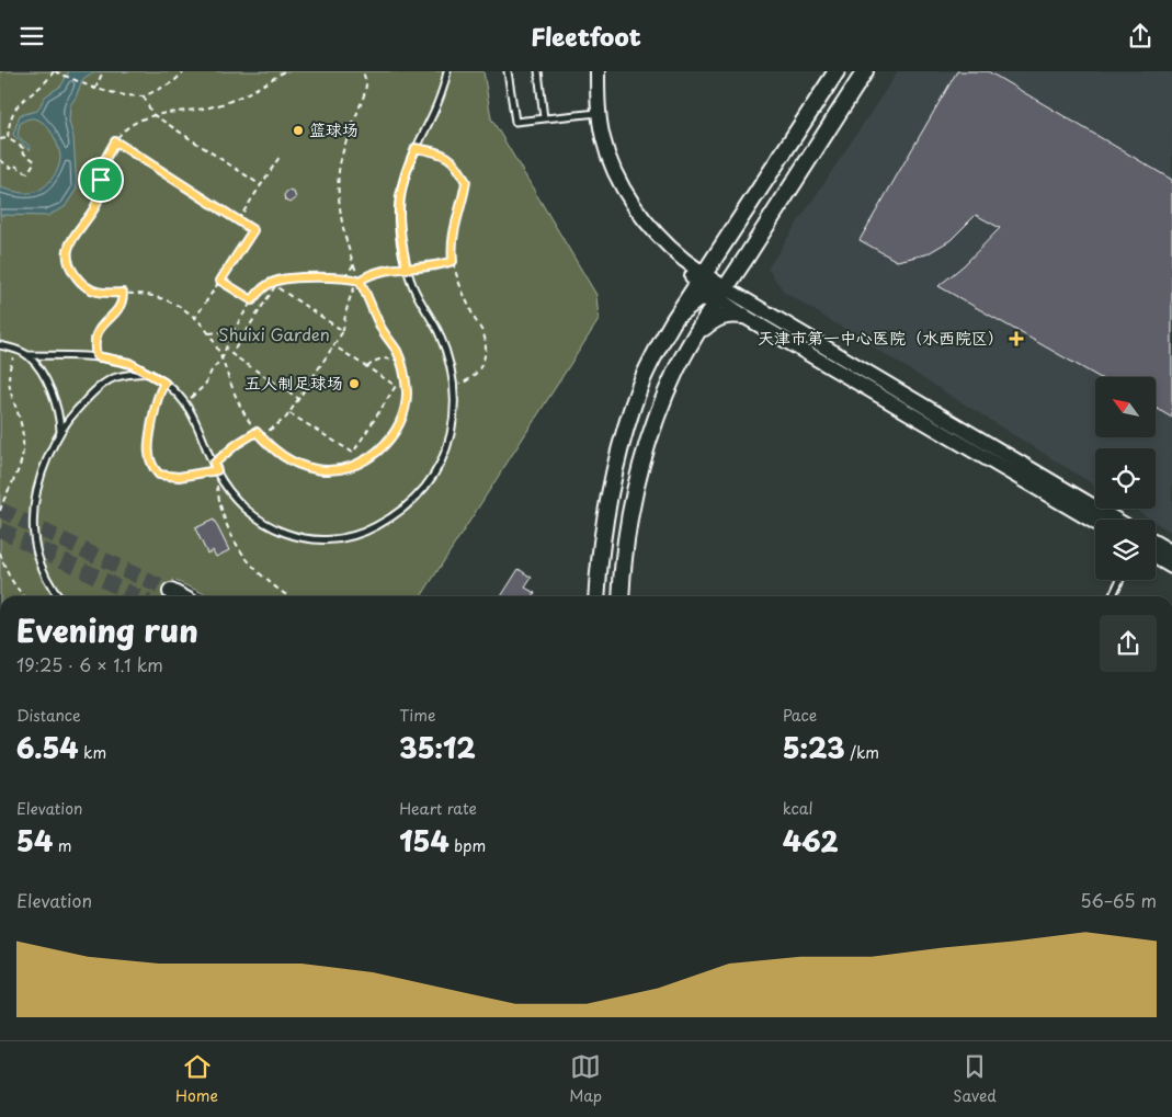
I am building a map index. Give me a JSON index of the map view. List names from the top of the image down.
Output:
{
  "parks": ["Shuixi Garden"],
  "places": {
    "other": ["篮球场", "五人制足球场"],
    "health": ["天津市第一中心医院（水西院区）"]
  },
  "north": "top left",
  "page": {
    "header": "Fleetfoot",
    "heading": ["Evening run", "19:25 · 6 × 1.1 km"],
    "stats": [
      ["Distance", "6.54 km"],
      ["Time", "35:12"],
      ["Pace", "5:23 /km"],
      ["Elevation", "54 m"],
      ["Heart rate", "154 bpm"],
      ["kcal", "462"]
    ],
    "chart": ["Elevation", "56–65 m"],
    "tabs": ["Home", "Map", "Saved"]
  }
}
